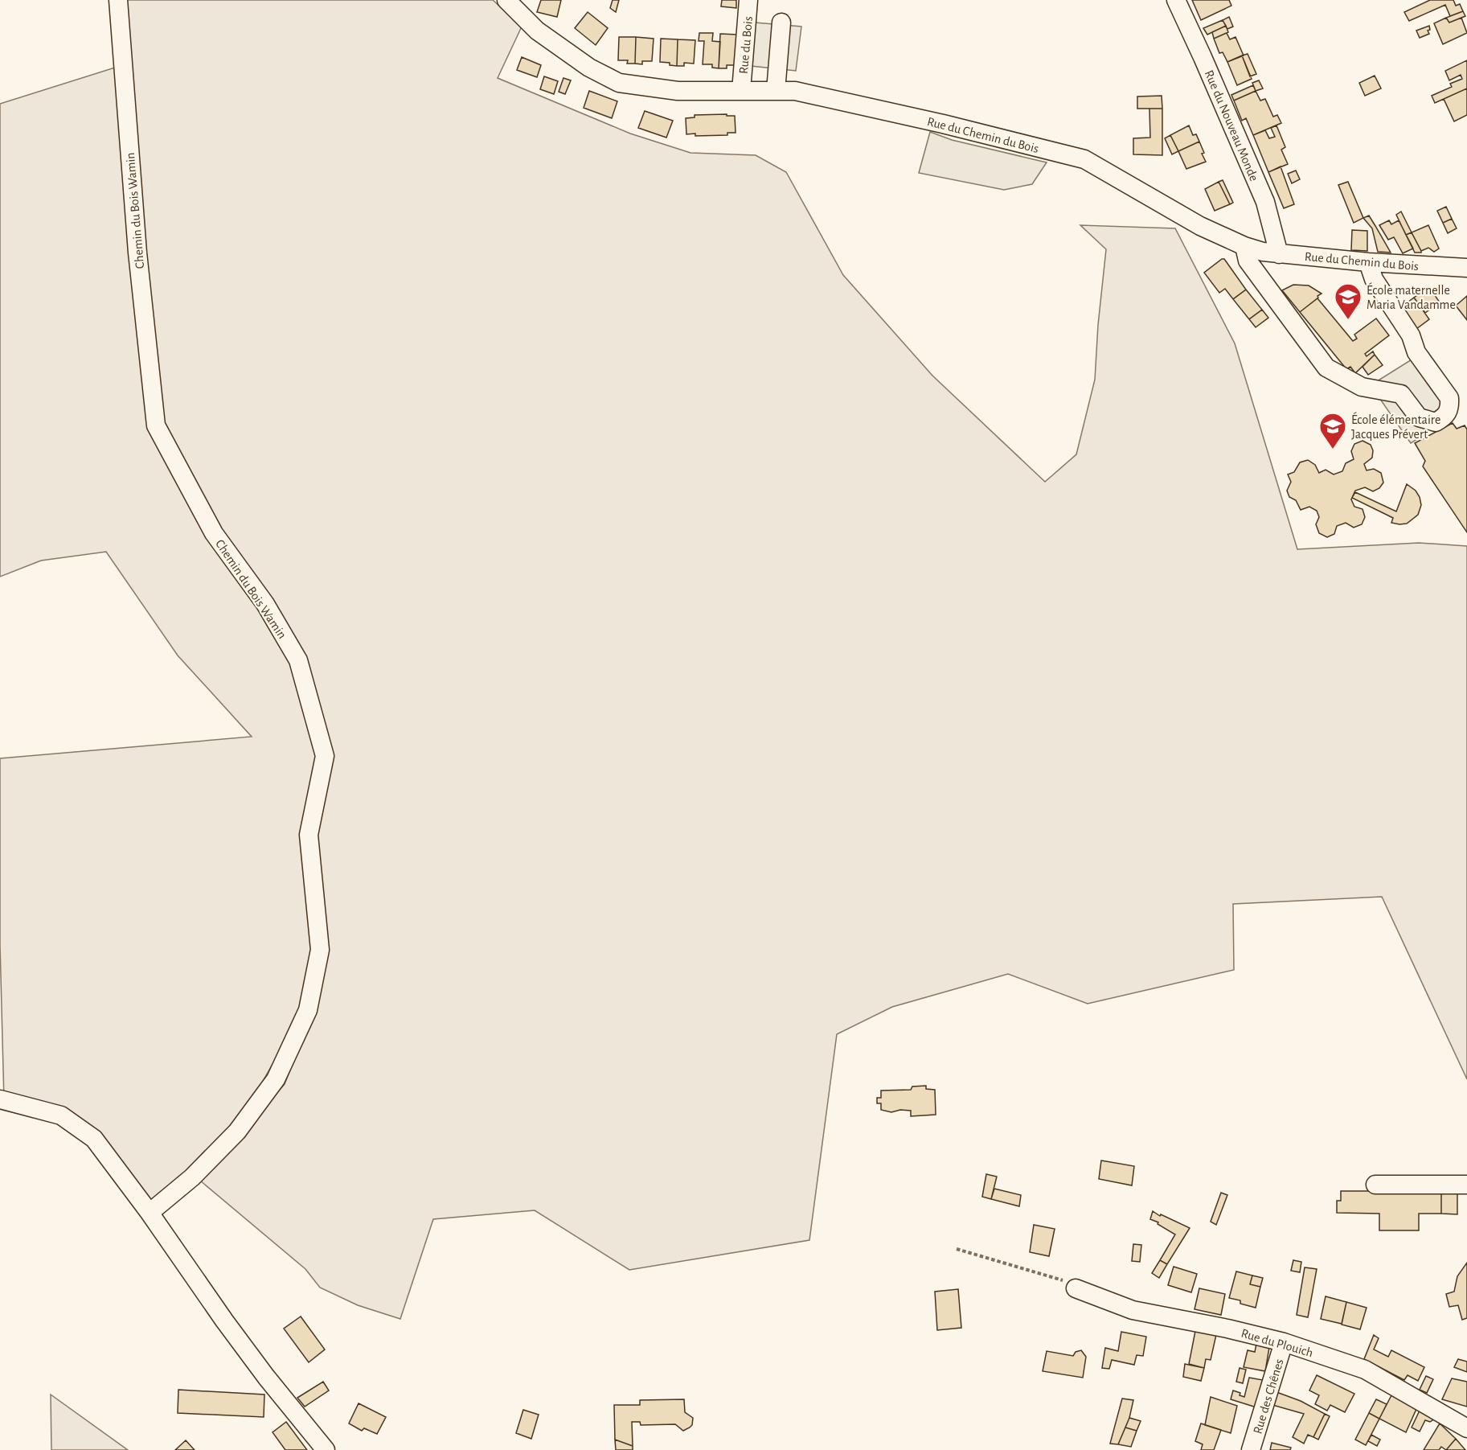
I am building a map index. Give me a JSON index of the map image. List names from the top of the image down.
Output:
{
  "streets": {
    "street": [
      "Rue du Bois",
      "Rue du Nouveau Monde",
      "Rue du Chemin du Bois",
      "Chemin du Bois Wamin",
      "Rue du Plouich",
      "Rue des Chênes"
    ]
  },
  "crossings": [
    ["Rue du Bois", "Rue du Chemin du Bois"],
    ["Rue du Nouveau Monde", "Rue du Chemin du Bois"],
    ["Rue du Plouich", "Rue des Chênes"]
  ],
  "places": {
    "school or university": ["École maternelle Maria Vandamme", "École élémentaire Jacques Prévert"]
  }
}
